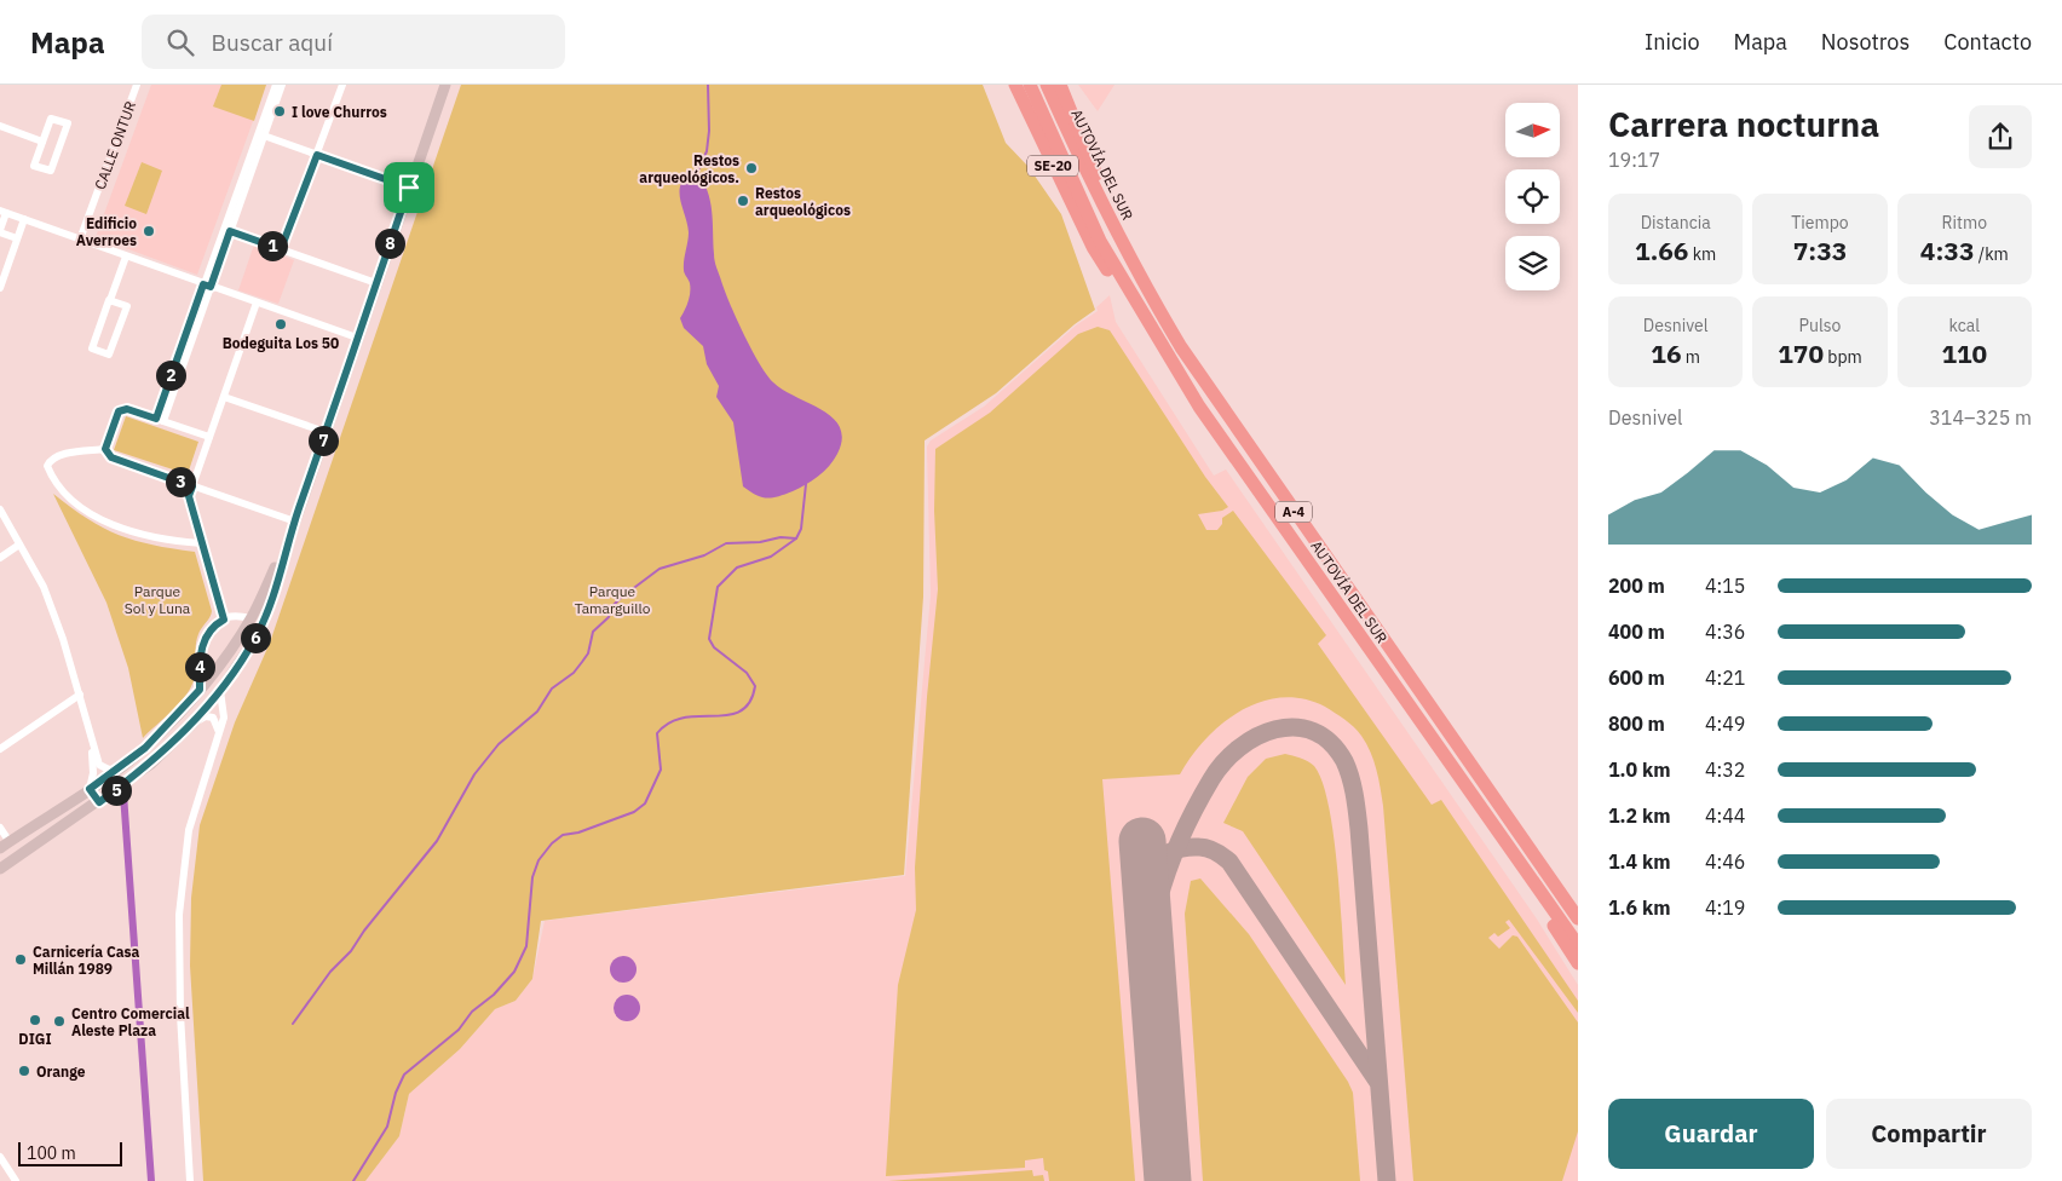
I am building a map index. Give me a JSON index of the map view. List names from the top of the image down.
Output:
{
  "streets": {
    "highway": ["AUTOVÍA DEL SUR", "SE-20", "A-4"],
    "street": ["CALLE ONTUR"]
  },
  "crossings": [
    ["AUTOVÍA DEL SUR", "SE-20"]
  ],
  "parks": ["Parque Sol y Luna", "Parque Tamarguillo"],
  "places": [
    "I love Churros",
    "Restos arqueológicos.",
    "Restos arqueológicos",
    "Edificio Averroes",
    "Bodeguita Los 50",
    "Carnicería Casa Millán 1989",
    "DIGI",
    "Centro Comercial Aleste Plaza",
    "Orange"
  ],
  "scale_bar": "100 m",
  "north": "right",
  "page": {
    "header": "Mapa",
    "search": "Buscar aquí",
    "nav": [
      "Inicio",
      "Mapa",
      "Nosotros",
      "Contacto"
    ],
    "heading": ["Carrera nocturna", "19:17"],
    "stats": [
      ["Distancia", "1.66 km"],
      ["Tiempo", "7:33"],
      ["Ritmo", "4:33 /km"],
      ["Desnivel", "16 m"],
      ["Pulso", "170 bpm"],
      ["kcal", "110"]
    ],
    "pins": [
      "8",
      "1",
      "2",
      "7",
      "3",
      "6",
      "4",
      "5"
    ],
    "chart": ["Desnivel", "314–325 m"],
    "list": [
      {
        "name": "200 m",
        "note": "4:15"
      },
      {
        "name": "400 m",
        "note": "4:36"
      },
      {
        "name": "600 m",
        "note": "4:21"
      },
      {
        "name": "800 m",
        "note": "4:49"
      },
      {
        "name": "1.0 km",
        "note": "4:32"
      },
      {
        "name": "1.2 km",
        "note": "4:44"
      },
      {
        "name": "1.4 km",
        "note": "4:46"
      },
      {
        "name": "1.6 km",
        "note": "4:19"
      }
    ],
    "buttons": ["Guardar", "Compartir"],
    "scale": "100 m"
  }
}
